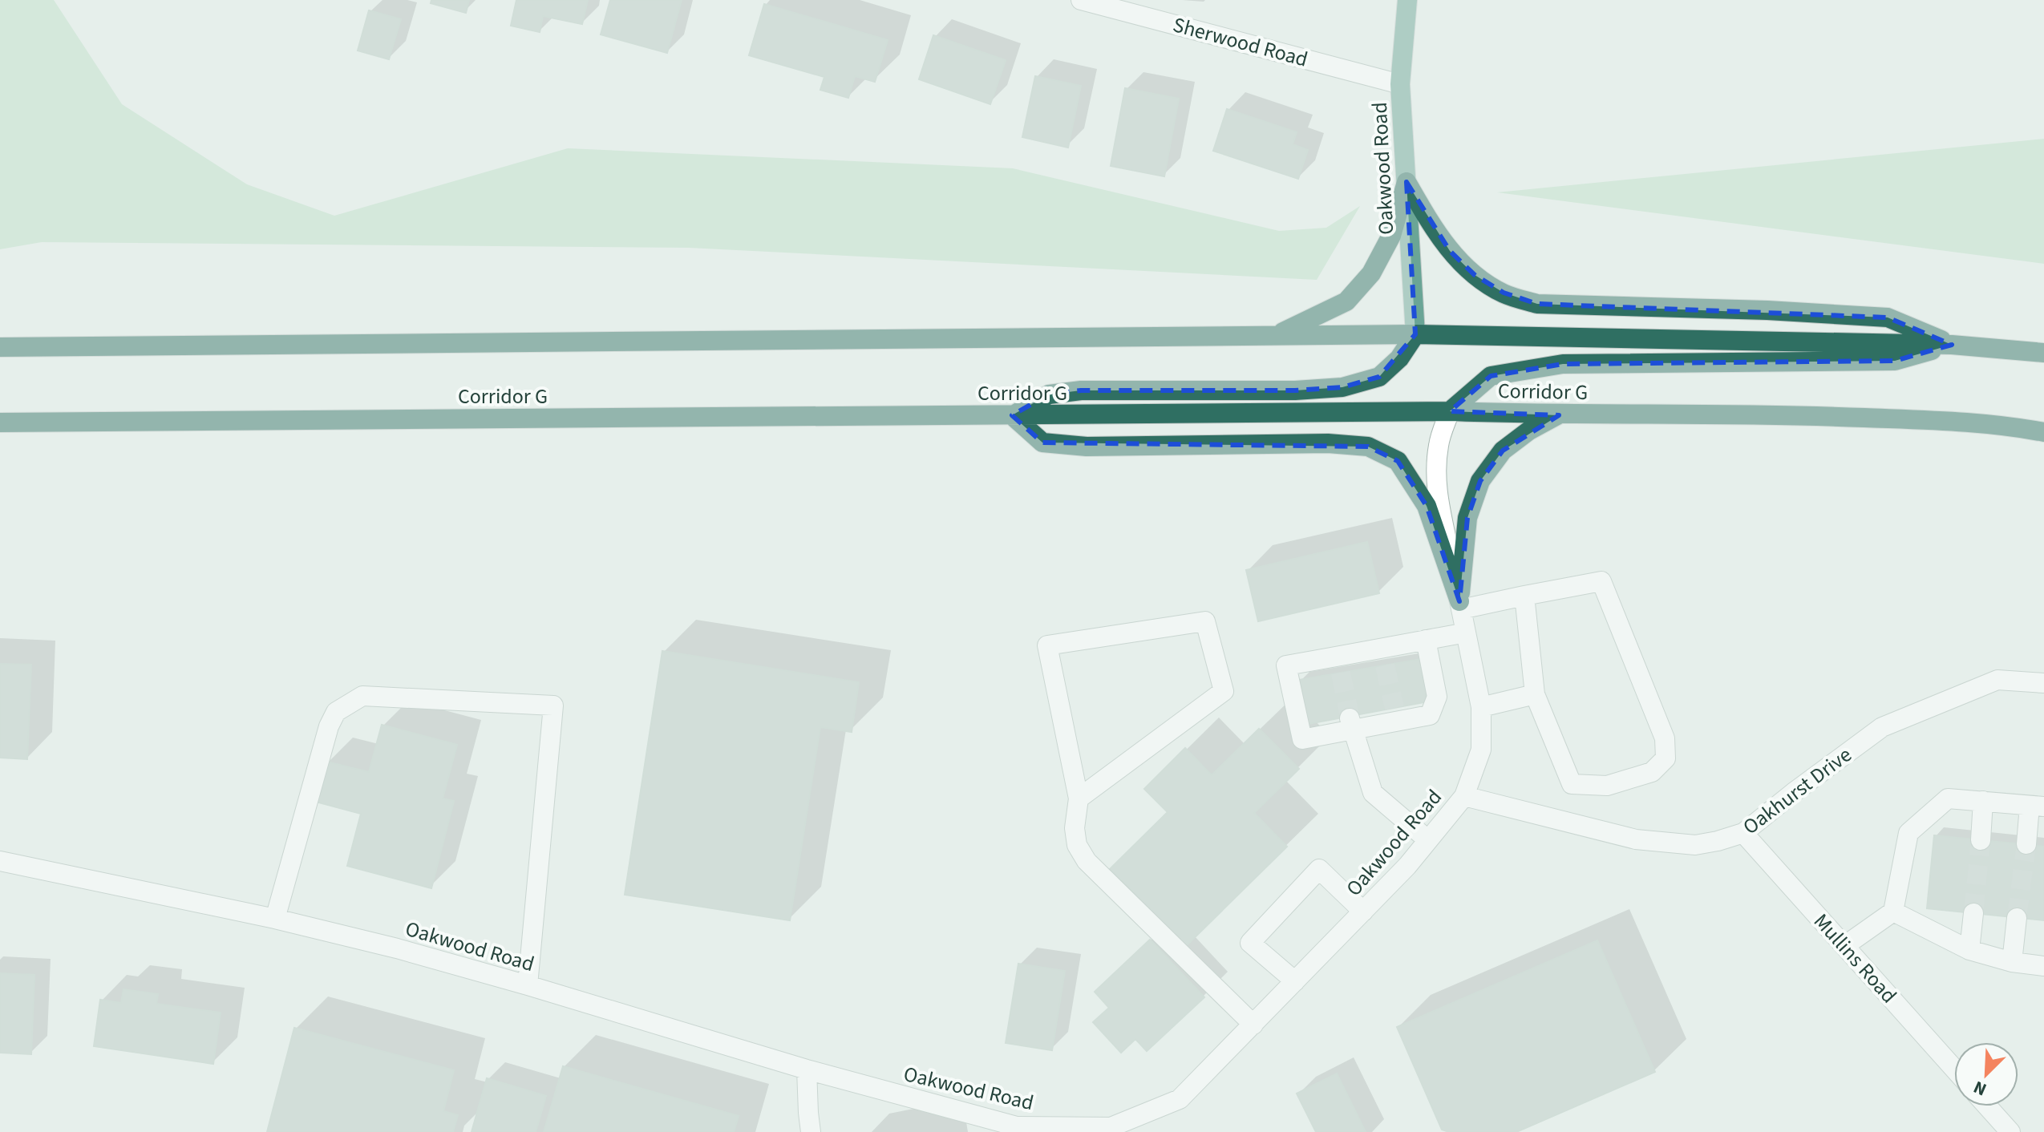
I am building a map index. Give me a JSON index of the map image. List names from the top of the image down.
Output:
{
  "streets": {
    "highway": ["Corridor G"],
    "main road": ["Oakwood Road"],
    "street": ["Sherwood Road", "Oakhurst Drive", "Mullins Road"]
  },
  "crossings": [
    ["Sherwood Road", "Oakwood Road"],
    ["Oakwood Road", "Corridor G"],
    ["Oakwood Road", "Oakhurst Drive"],
    ["Oakhurst Drive", "Mullins Road"]
  ],
  "north": "bottom left"
}
